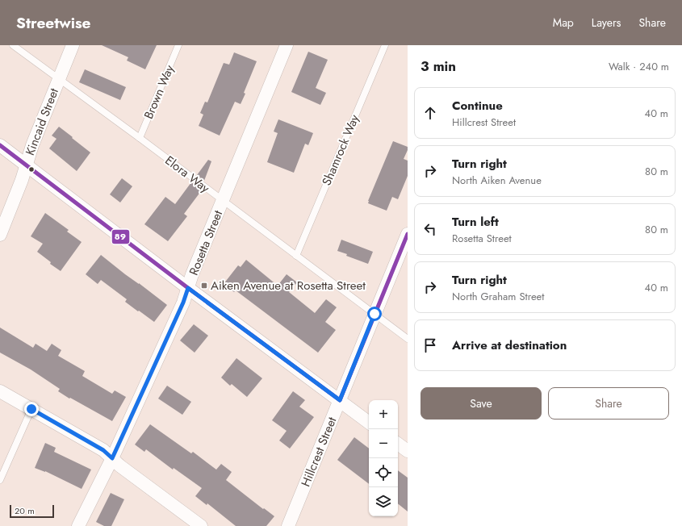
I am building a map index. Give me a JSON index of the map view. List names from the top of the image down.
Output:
{
  "streets": {
    "street": ["Kincaid Street", "Rosetta Street", "Hillcrest Street"],
    "lane": ["Brown Way", "Shamrock Way", "Elora Way"]
  },
  "crossings": [
    ["Brown Way", "Elora Way"],
    ["Kincaid Street", "Elora Way"],
    ["Shamrock Way", "Elora Way"],
    ["Elora Way", "Rosetta Street"],
    ["Elora Way", "Hillcrest Street"]
  ],
  "places": {
    "transit": ["Aiken Avenue at Rosetta Street"]
  },
  "lines": ["transit line 89"],
  "scale_bar": "20 m",
  "page": {
    "header": "Streetwise",
    "nav": ["Map", "Layers", "Share"],
    "heading": ["3 min", "Walk · 240 m"],
    "list": [
      ["Continue", "Hillcrest Street", "40 m"],
      ["Turn right", "North Aiken Avenue", "80 m"],
      ["Turn left", "Rosetta Street", "80 m"],
      ["Turn right", "North Graham Street", "40 m"],
      "Arrive at destination"
    ],
    "buttons": ["Save", "Share"],
    "map_buttons": ["+", "−"],
    "scale": "20 m"
  }
}
